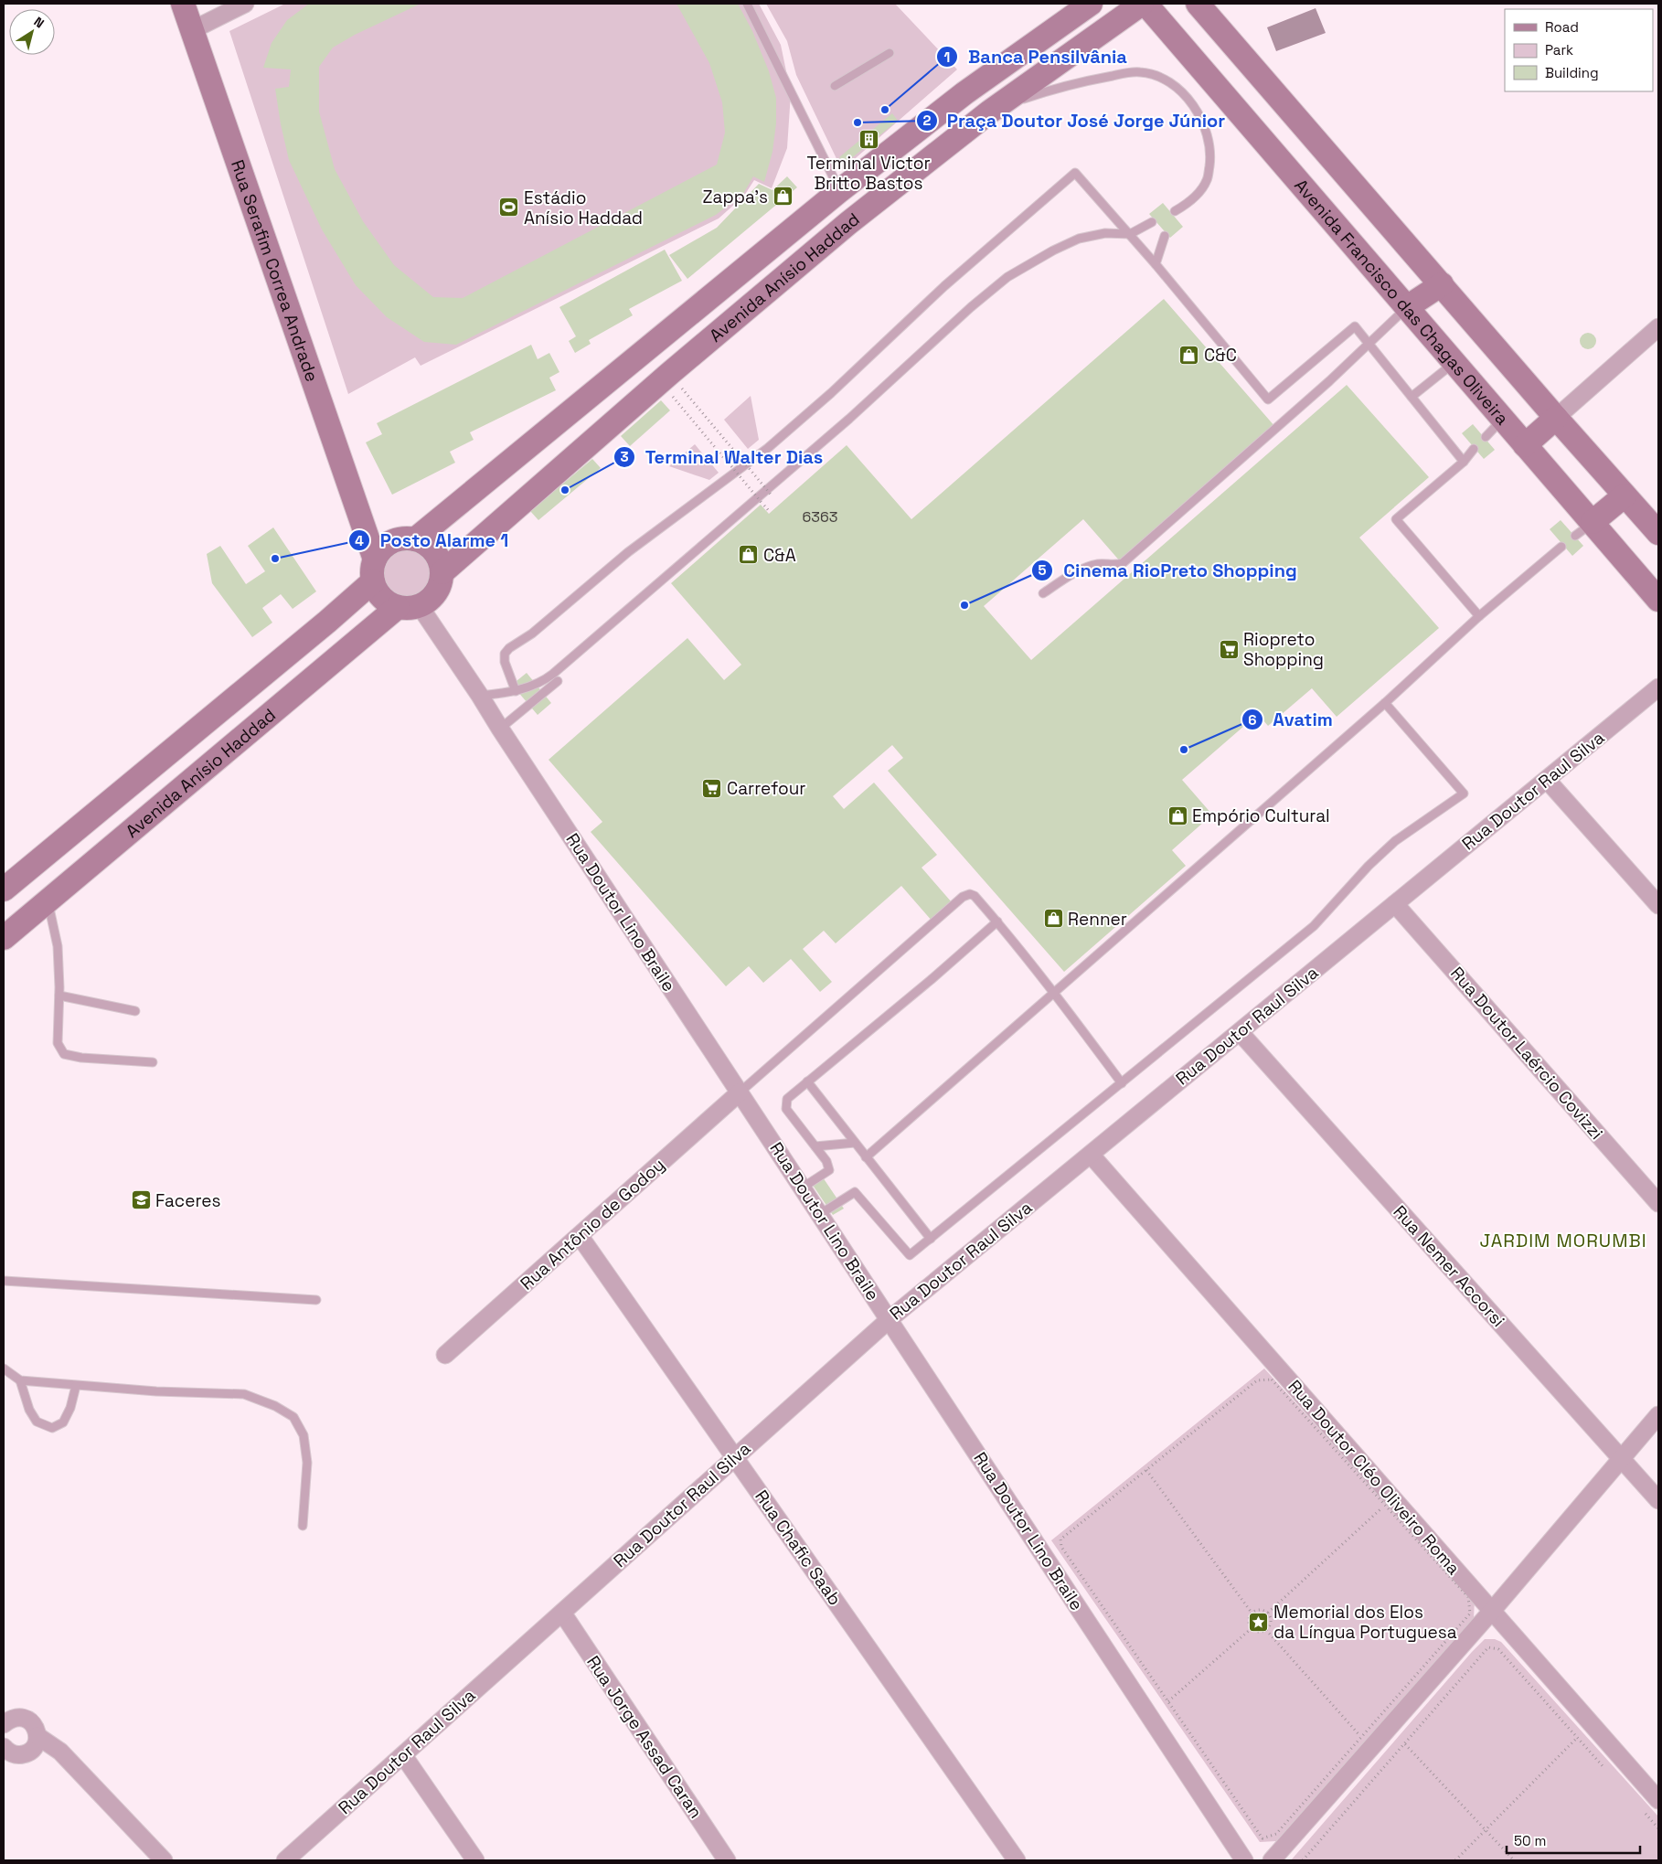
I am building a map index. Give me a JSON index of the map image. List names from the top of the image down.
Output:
{
  "streets": {
    "main road": ["Rua Serafim Correa Andrade", "Avenida Anísio Haddad", "Avenida Francisco das Chagas Oliveira"],
    "street": [
      "Rua Doutor Raul Silva",
      "Rua Doutor Lino Braile",
      "Rua Doutor Laércio Covizzi",
      "Rua Antônio de Godoy",
      "Rua Nemer Accorsi",
      "Rua Doutor Cléo Oliveiro Roma",
      "Rua Chafic Saab",
      "Rua Jorge Assad Caran"
    ]
  },
  "crossings": [
    ["Rua Serafim Correa Andrade", "Avenida Anísio Haddad"],
    ["Rua Serafim Correa Andrade", "Rua Doutor Lino Braile"],
    ["Avenida Anísio Haddad", "Avenida Francisco das Chagas Oliveira"],
    ["Avenida Anísio Haddad", "Rua Doutor Lino Braile"],
    ["Rua Doutor Raul Silva", "Rua Doutor Lino Braile"],
    ["Rua Doutor Raul Silva", "Rua Doutor Laércio Covizzi"],
    ["Rua Doutor Raul Silva", "Rua Nemer Accorsi"],
    ["Rua Doutor Raul Silva", "Rua Doutor Cléo Oliveiro Roma"],
    ["Rua Doutor Raul Silva", "Rua Chafic Saab"],
    ["Rua Doutor Raul Silva", "Rua Jorge Assad Caran"],
    ["Rua Doutor Lino Braile", "Rua Antônio de Godoy"],
    ["Rua Antônio de Godoy", "Rua Chafic Saab"]
  ],
  "districts": ["JARDIM MORUMBI"],
  "places": {
    "other": [
      "Banca Pensilvânia",
      "Praça Doutor José Jorge Júnior",
      "Terminal Walter Dias",
      "Posto Alarme 1",
      "Cinema RioPreto Shopping",
      "Avatim"
    ],
    "building": ["Terminal Victor Britto Bastos"],
    "shop": [
      "Zappa's",
      "C&C",
      "C&A",
      "Empório Cultural",
      "Renner"
    ],
    "sports": ["Estádio Anísio Haddad"],
    "supermarket": ["Riopreto Shopping", "Carrefour"],
    "school or university": ["Faceres"],
    "place": ["Memorial dos Elos da Língua Portuguesa"]
  },
  "house_numbers": ["6363"],
  "legend": ["Road", "Park", "Building"],
  "scale_bar": "50 m",
  "north": "top right"
}
